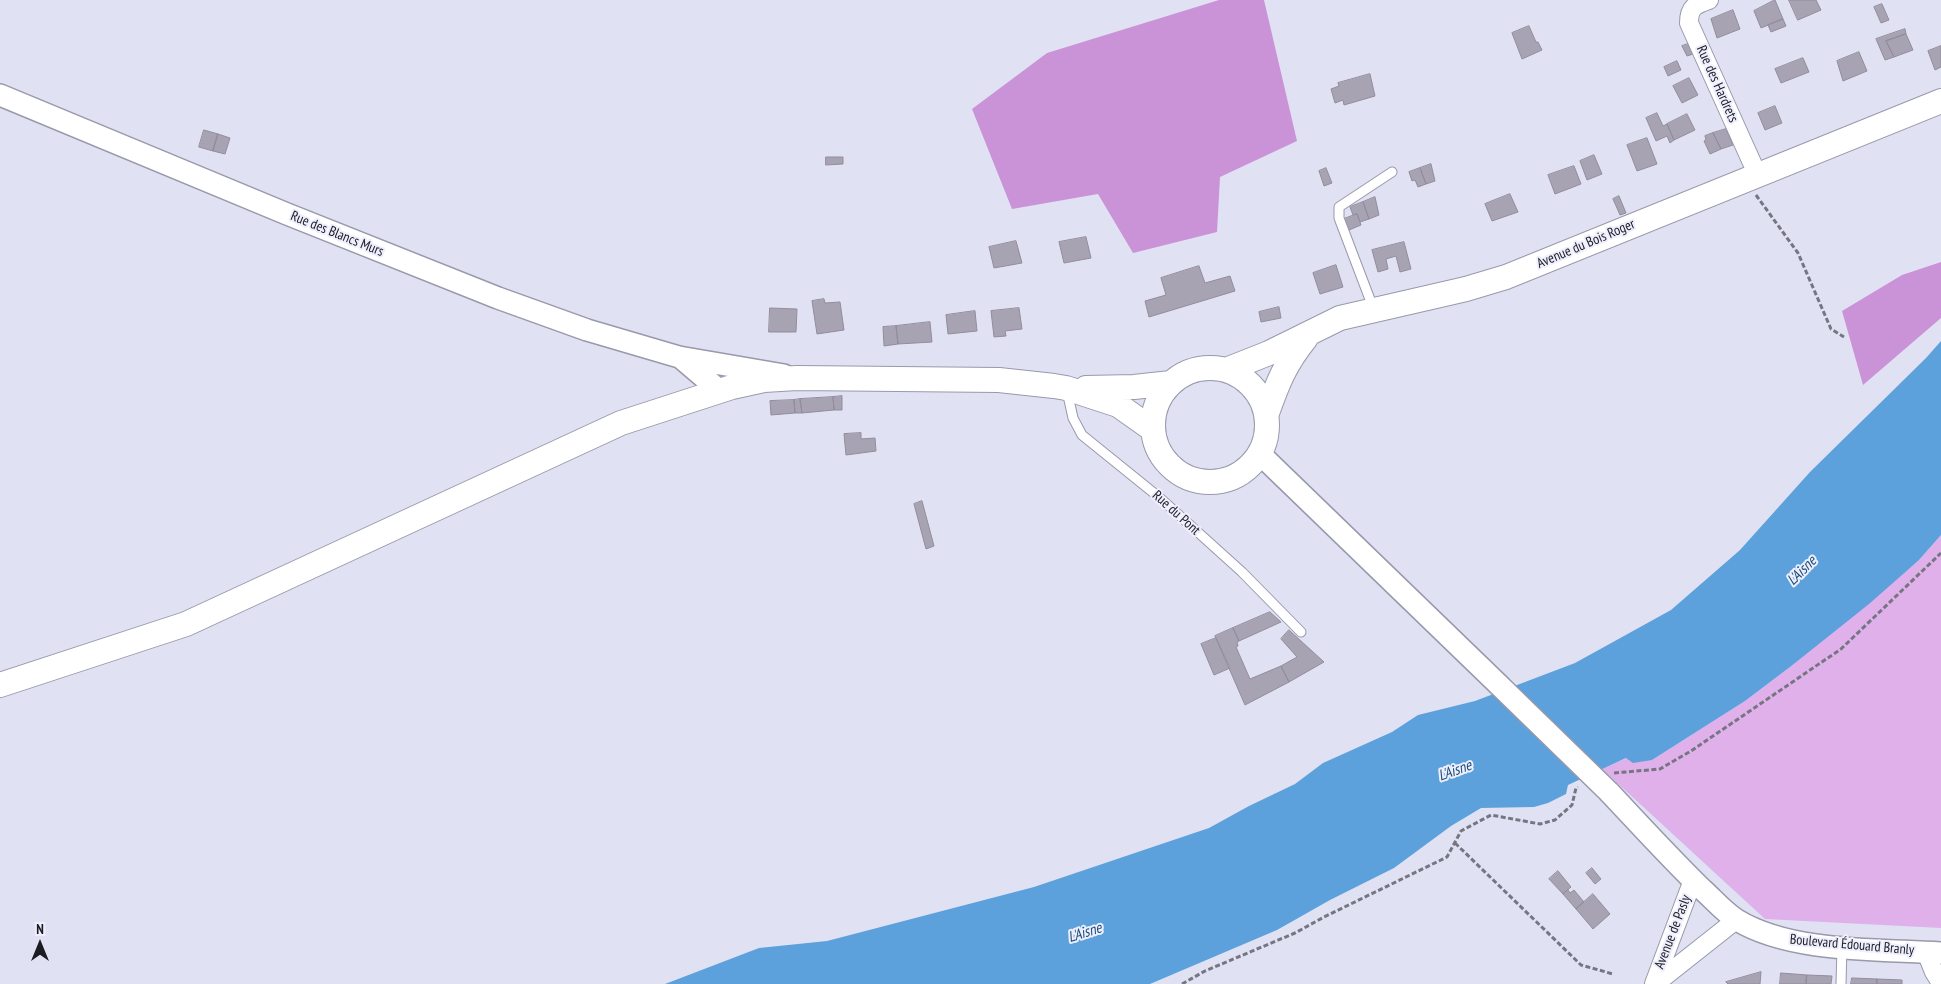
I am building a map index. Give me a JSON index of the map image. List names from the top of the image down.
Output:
{
  "streets": {
    "main road": ["Avenue du Bois Roger"],
    "street": [
      "Rue des Hardrets",
      "Rue des Blancs Murs",
      "Avenue de Pasly",
      "Boulevard Édouard Branly"
    ],
    "lane": ["Rue du Pont"]
  },
  "crossings": [
    ["Rue des Hardrets", "Avenue du Bois Roger"],
    ["Avenue du Bois Roger", "Boulevard Édouard Branly"],
    ["Avenue de Pasly", "Boulevard Édouard Branly"]
  ],
  "water": ["L'Aisne"],
  "north": "top"
}
